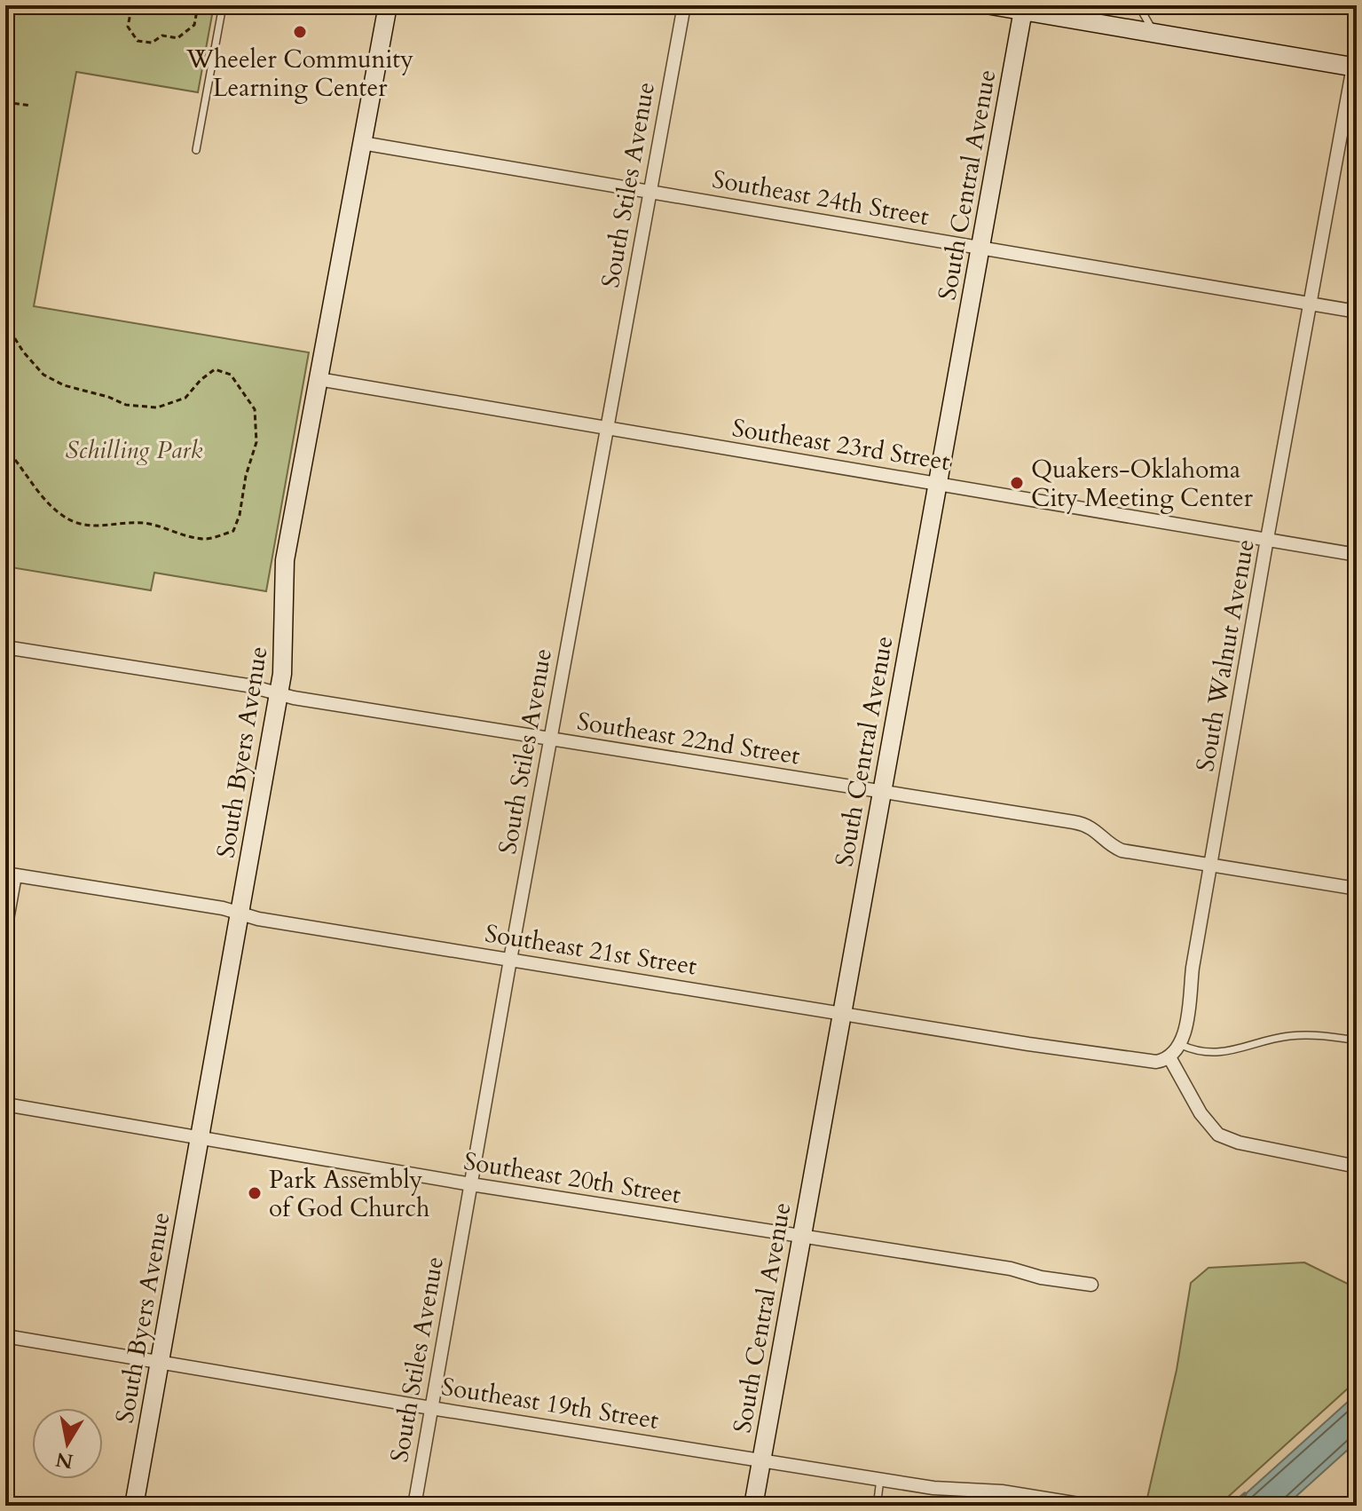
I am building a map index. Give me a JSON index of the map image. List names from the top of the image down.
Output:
{
  "streets": {
    "main road": ["South Central Avenue", "South Byers Avenue"],
    "street": [
      "South Stiles Avenue",
      "Southeast 24th Street",
      "Southeast 23rd Street",
      "South Walnut Avenue",
      "Southeast 22nd Street",
      "Southeast 21st Street",
      "Southeast 20th Street",
      "Southeast 19th Street"
    ]
  },
  "crossings": [
    ["South Stiles Avenue", "Southeast 24th Street"],
    ["South Stiles Avenue", "Southeast 23rd Street"],
    ["South Stiles Avenue", "Southeast 22nd Street"],
    ["South Stiles Avenue", "Southeast 21st Street"],
    ["South Stiles Avenue", "Southeast 20th Street"],
    ["South Stiles Avenue", "Southeast 19th Street"],
    ["South Central Avenue", "Southeast 24th Street"],
    ["South Central Avenue", "Southeast 23rd Street"],
    ["South Central Avenue", "Southeast 22nd Street"],
    ["South Central Avenue", "Southeast 21st Street"],
    ["South Central Avenue", "Southeast 20th Street"],
    ["South Central Avenue", "Southeast 19th Street"],
    ["Southeast 24th Street", "South Walnut Avenue"],
    ["Southeast 24th Street", "South Byers Avenue"],
    ["Southeast 23rd Street", "South Walnut Avenue"],
    ["Southeast 23rd Street", "South Byers Avenue"],
    ["South Walnut Avenue", "Southeast 22nd Street"],
    ["Southeast 22nd Street", "South Byers Avenue"],
    ["South Byers Avenue", "Southeast 21st Street"],
    ["South Byers Avenue", "Southeast 20th Street"],
    ["South Byers Avenue", "Southeast 19th Street"]
  ],
  "parks": ["Schilling Park"],
  "places": ["Wheeler Community Learning Center", "Quakers-Oklahoma City Meeting Center", "Park Assembly of God Church"],
  "north": "bottom"
}
